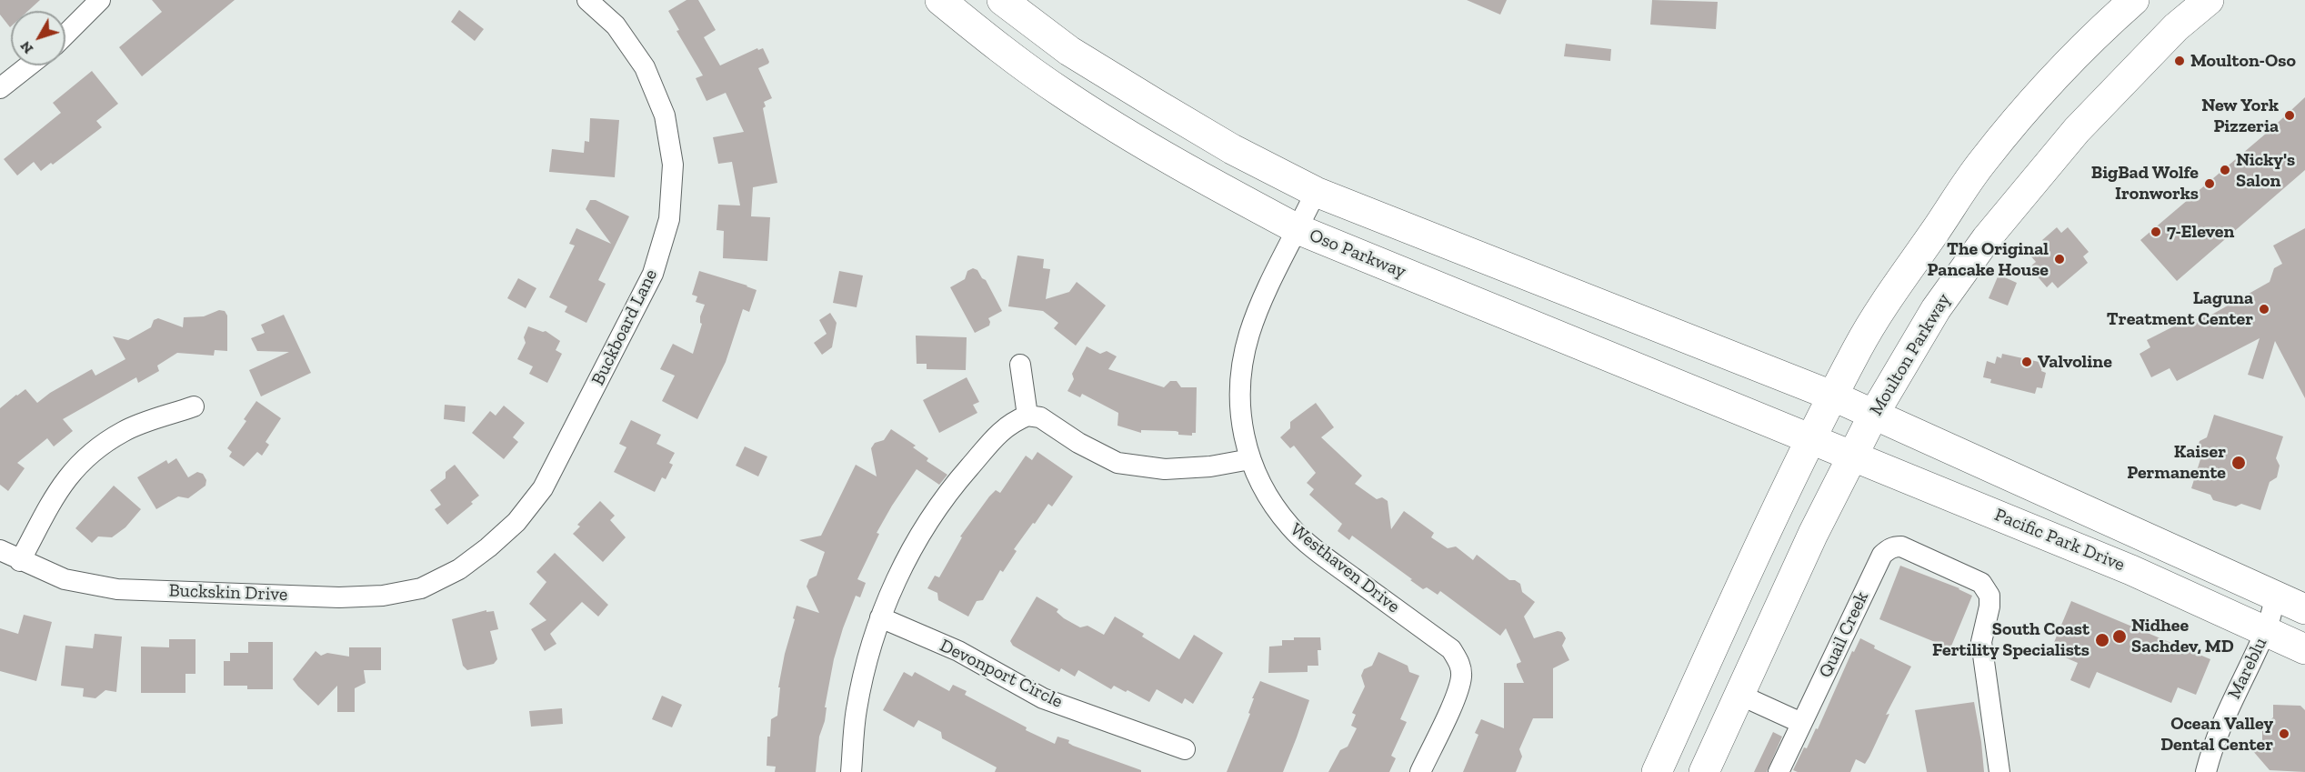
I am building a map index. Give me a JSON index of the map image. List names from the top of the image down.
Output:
{
  "streets": {
    "main road": ["Oso Parkway", "Moulton Parkway", "Pacific Park Drive"],
    "street": [
      "Buckboard Lane",
      "Westhaven Drive",
      "Buckskin Drive",
      "Quail Creek",
      "Mareblu",
      "Devonport Circle"
    ]
  },
  "crossings": [
    ["Oso Parkway", "Pacific Park Drive"],
    ["Oso Parkway", "Westhaven Drive"],
    ["Buckboard Lane", "Buckskin Drive"],
    ["Moulton Parkway", "Pacific Park Drive"],
    ["Pacific Park Drive", "Mareblu"]
  ],
  "places": [
    "Moulton-Oso",
    "New York Pizzeria",
    "Nicky's Salon",
    "BigBad Wolfe Ironworks",
    "7-Eleven",
    "The Original Pancake House",
    "Laguna Treatment Center",
    "Valvoline",
    "Kaiser Permanente",
    "Nidhee Sachdev, MD",
    "South Coast Fertility Specialists",
    "Ocean Valley Dental Center"
  ],
  "north": "bottom left"
}
